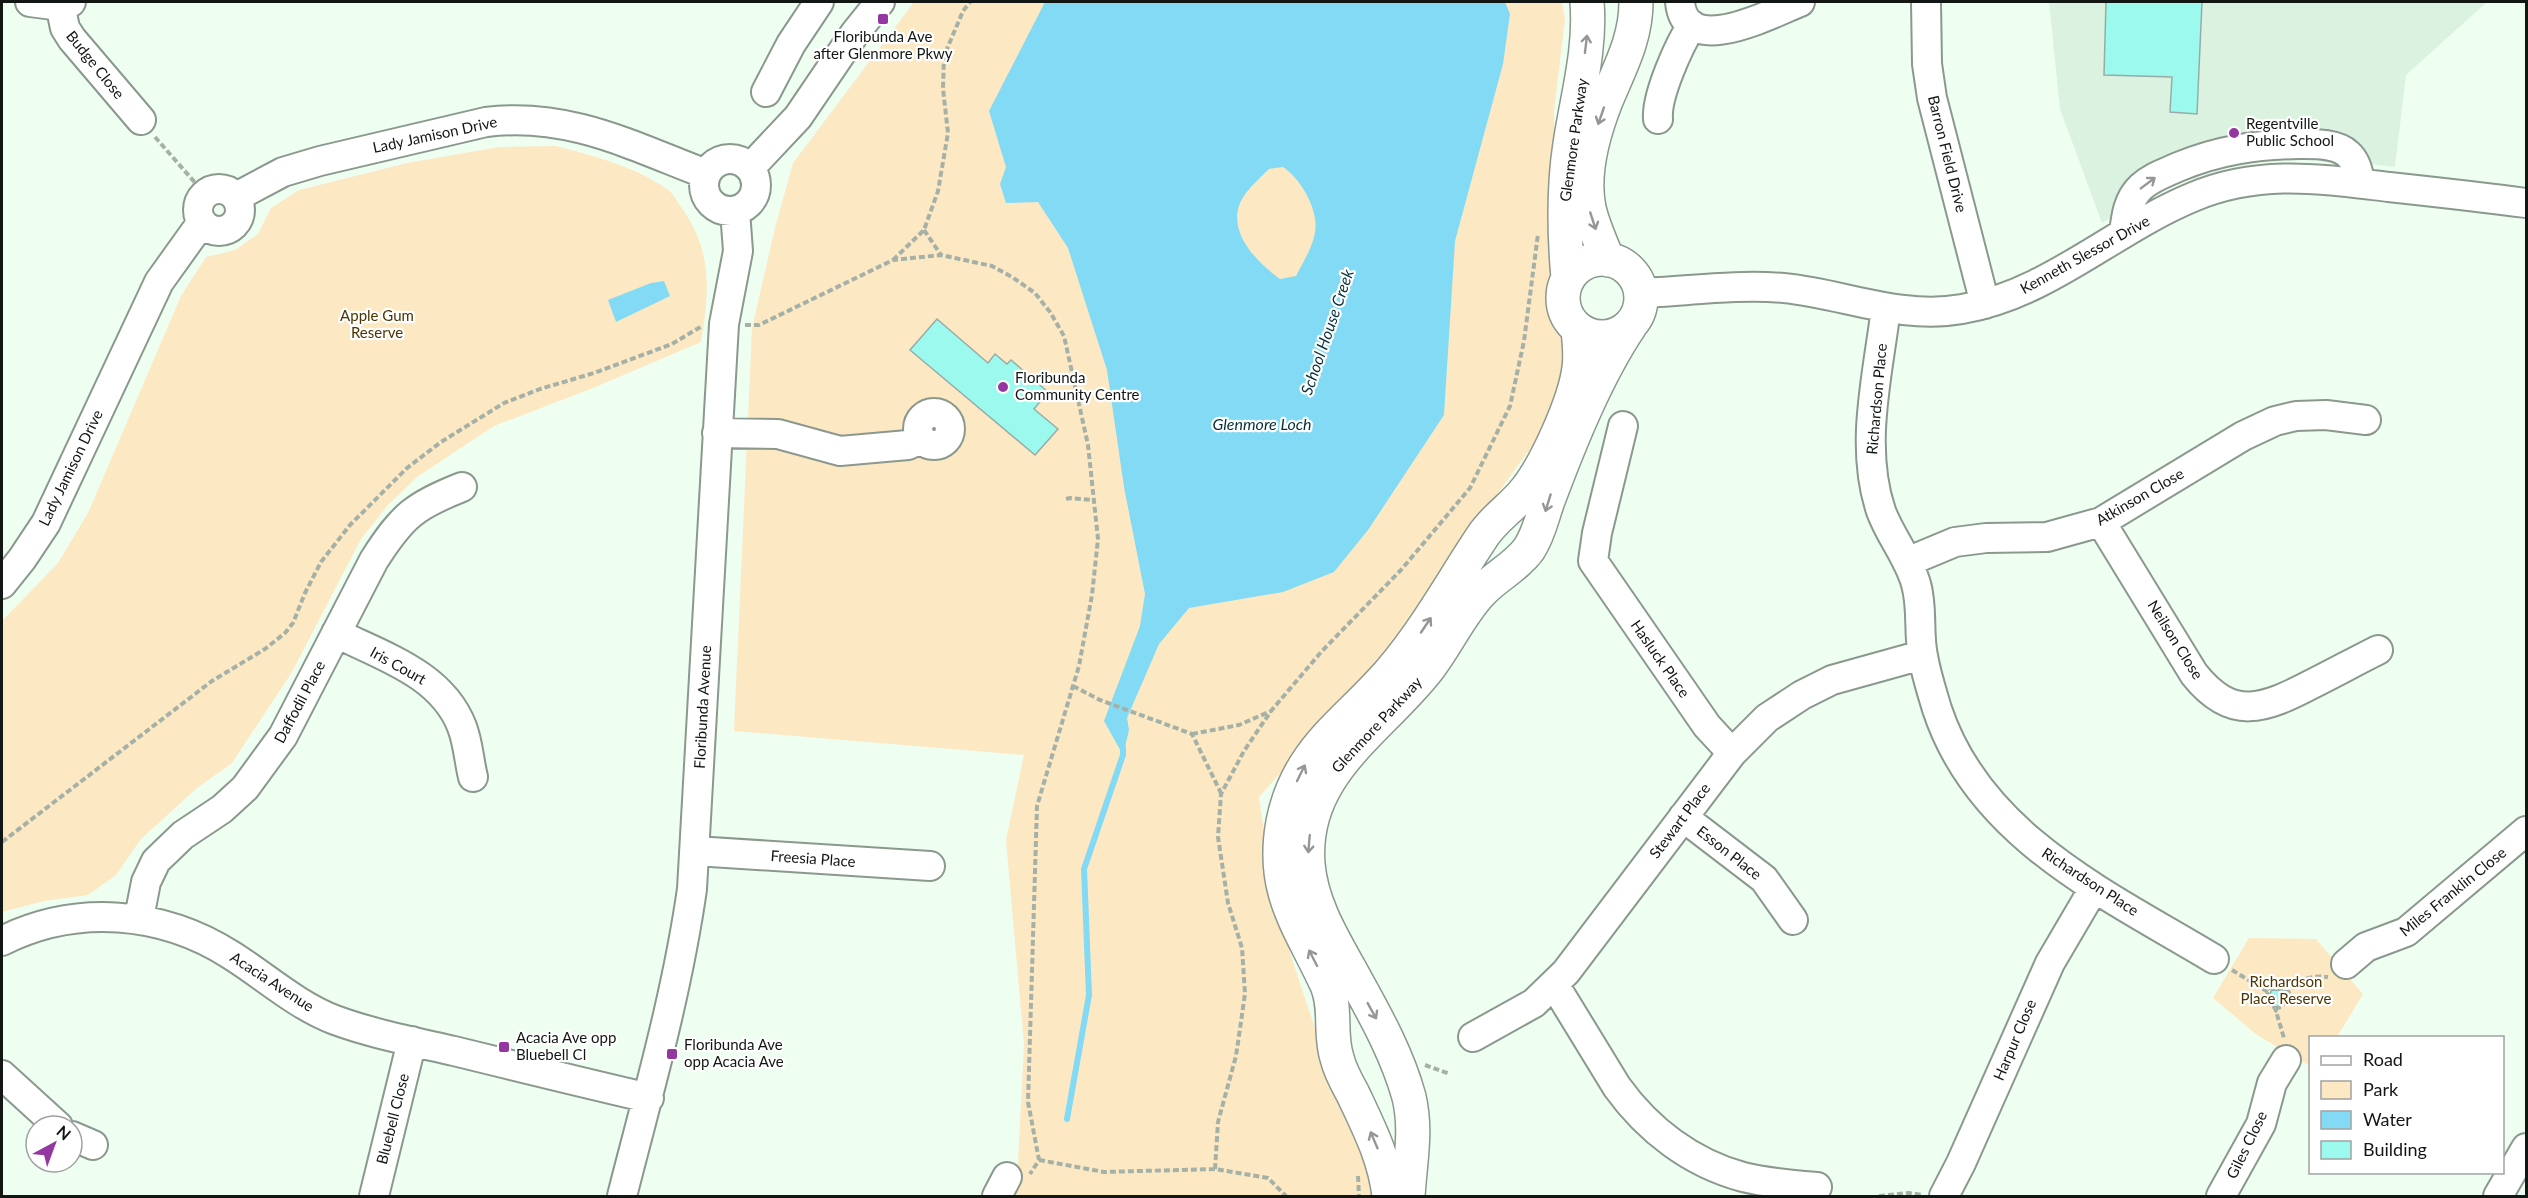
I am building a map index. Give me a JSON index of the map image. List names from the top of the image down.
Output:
{
  "streets": {
    "main road": ["Glenmore Parkway"],
    "street": [
      "Budge Close",
      "Lady Jamison Drive",
      "Barron Field Drive",
      "Kenneth Slessor Drive",
      "Richardson Place",
      "Atkinson Close",
      "Neilson Close",
      "Hasluck Place",
      "Iris Court",
      "Daffodil Place",
      "Floribunda Avenue",
      "Stewart Place",
      "Esson Place",
      "Freesia Place",
      "Miles Franklin Close",
      "Acacia Avenue",
      "Harpur Close",
      "Bluebell Close",
      "Giles Close"
    ]
  },
  "crossings": [
    ["Lady Jamison Drive", "Floribunda Avenue"],
    ["Glenmore Parkway", "Kenneth Slessor Drive"],
    ["Barron Field Drive", "Kenneth Slessor Drive"],
    ["Kenneth Slessor Drive", "Richardson Place"],
    ["Richardson Place", "Atkinson Close"],
    ["Richardson Place", "Stewart Place"],
    ["Richardson Place", "Harpur Close"],
    ["Atkinson Close", "Neilson Close"],
    ["Hasluck Place", "Stewart Place"],
    ["Iris Court", "Daffodil Place"],
    ["Daffodil Place", "Acacia Avenue"],
    ["Floribunda Avenue", "Freesia Place"],
    ["Floribunda Avenue", "Acacia Avenue"],
    ["Stewart Place", "Esson Place"],
    ["Acacia Avenue", "Bluebell Close"]
  ],
  "water": ["School House Creek", "Glenmore Loch"],
  "parks": ["Apple Gum Reserve", "Richardson Place Reserve"],
  "places": {
    "transit": ["Floribunda Ave after Glenmore Pkwy", "Acacia Ave opp Bluebell Cl", "Floribunda Ave opp Acacia Ave"],
    "other": ["Regentville Public School", "Floribunda Community Centre"]
  },
  "legend": [
    "Road",
    "Park",
    "Water",
    "Building"
  ],
  "north": "top right"
}
